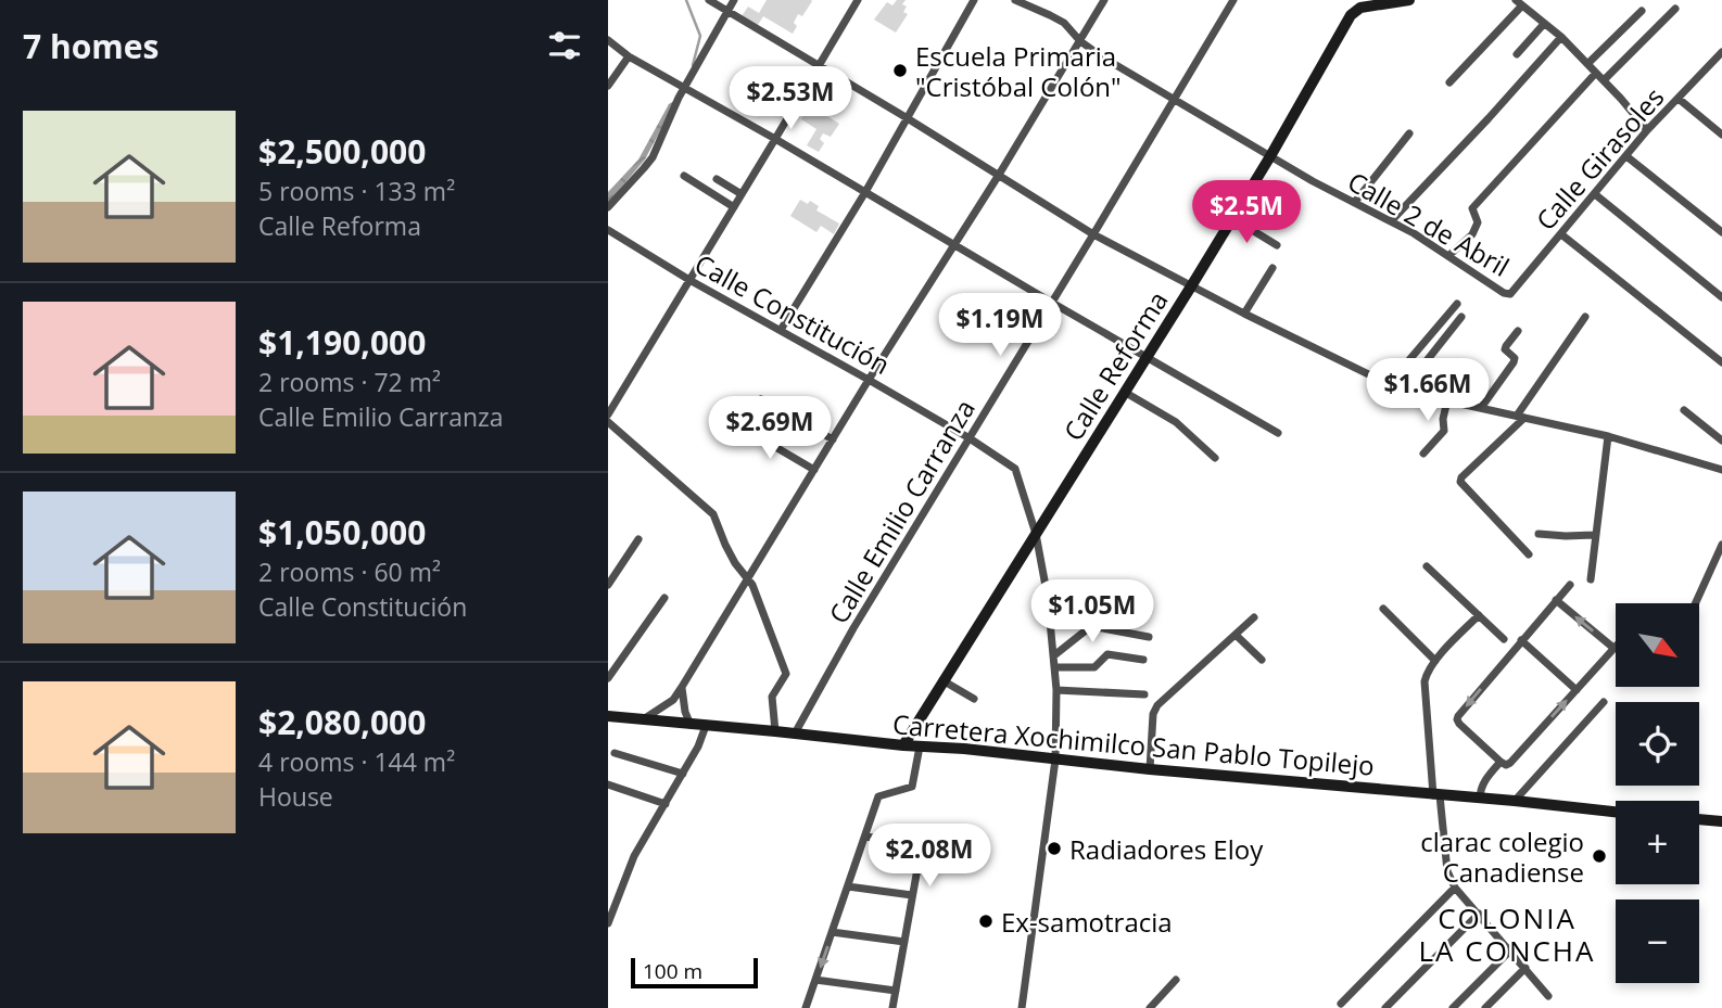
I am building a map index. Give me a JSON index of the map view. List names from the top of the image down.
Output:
{
  "streets": {
    "main road": ["Calle Reforma", "Carretera Xochimilco San Pablo Topilejo"],
    "street": [
      "Calle Girasoles",
      "Calle 2 de Abril",
      "Calle Constitución",
      "Calle Emilio Carranza"
    ]
  },
  "crossings": [
    ["Calle Girasoles", "Calle 2 de Abril"],
    ["Calle 2 de Abril", "Calle Reforma"],
    ["Calle 2 de Abril", "Calle Emilio Carranza"],
    ["Calle Constitución", "Calle Reforma"],
    ["Calle Constitución", "Calle Emilio Carranza"],
    ["Calle Constitución", "Carretera Xochimilco San Pablo Topilejo"],
    ["Calle Reforma", "Carretera Xochimilco San Pablo Topilejo"],
    ["Calle Emilio Carranza", "Carretera Xochimilco San Pablo Topilejo"]
  ],
  "districts": ["COLONIA LA CONCHA"],
  "places": [
    "Escuela Primaria \"Cristóbal Colón\"",
    "Radiadores Eloy",
    "clarac colegio Canadiense",
    "Ex-samotracia"
  ],
  "scale_bar": "100 m",
  "north": "bottom right",
  "page": {
    "heading": "7 homes",
    "price": [
      "$2.53M",
      "$2.5M",
      "$1.19M",
      "$1.66M",
      "$2.69M",
      "$1.05M",
      "$2.08M"
    ],
    "list": [
      {
        "name": "$2,500,000",
        "note": "5 rooms · 133 m² · Calle Reforma"
      },
      {
        "name": "$1,190,000",
        "note": "2 rooms · 72 m² · Calle Emilio Carranza"
      },
      {
        "name": "$1,050,000",
        "note": "2 rooms · 60 m² · Calle Constitución"
      },
      {
        "name": "$2,080,000",
        "note": "4 rooms · 144 m² · House"
      }
    ],
    "map_buttons": ["+", "−"],
    "scale": "100 m"
  }
}
